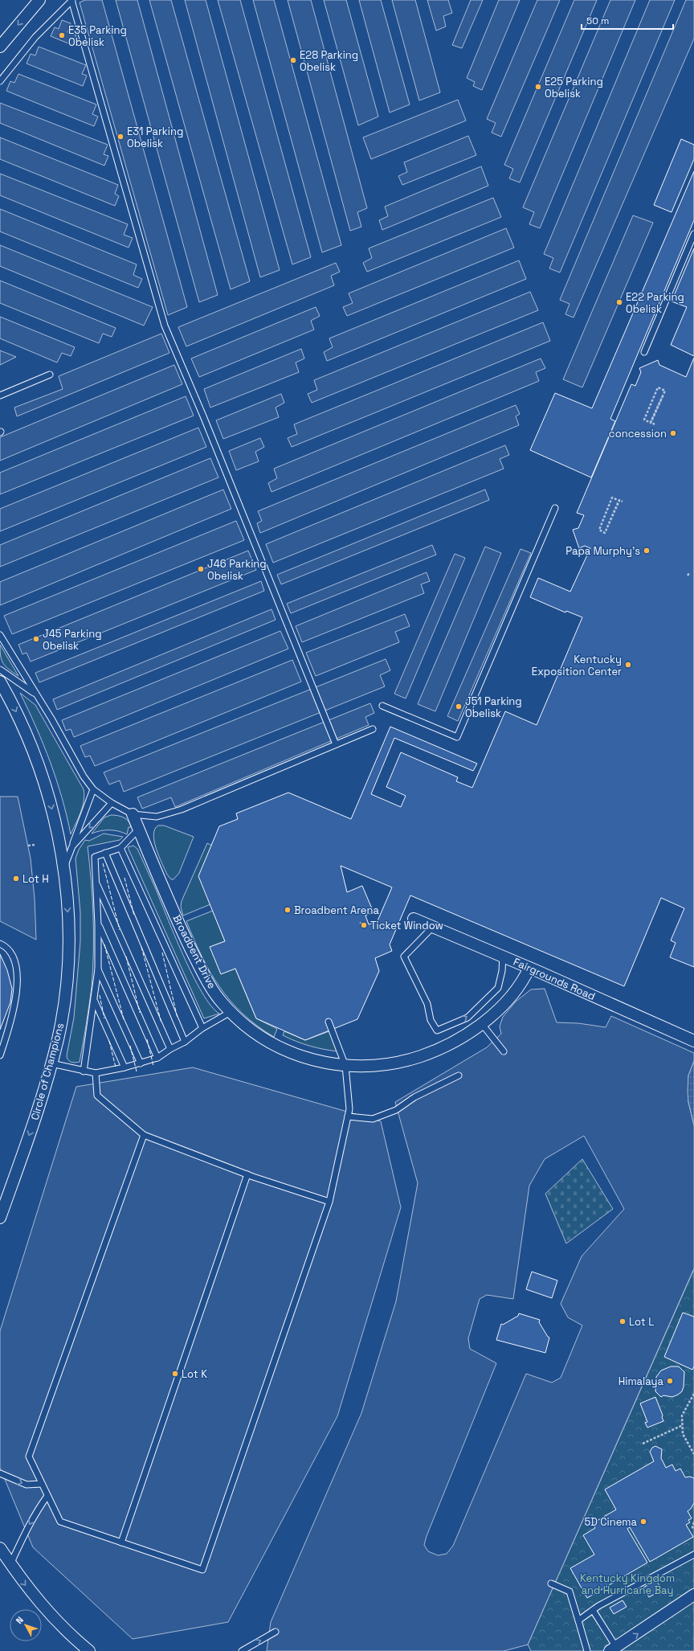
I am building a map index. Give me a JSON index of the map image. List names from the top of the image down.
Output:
{
  "streets": {
    "street": ["Broadbent Drive", "Fairgrounds Road", "Circle of Champions"]
  },
  "crossings": [
    ["Broadbent Drive", "Fairgrounds Road"]
  ],
  "one_way": ["Circle of Champions"],
  "parks": ["Kentucky Kingdom and Hurricane Bay"],
  "places": [
    "E35 Parking Obelisk",
    "E28 Parking Obelisk",
    "E25 Parking Obelisk",
    "E31 Parking Obelisk",
    "E22 Parking Obelisk",
    "concession",
    "Papa Murphy's",
    "J46 Parking Obelisk",
    "J45 Parking Obelisk",
    "Kentucky Exposition Center",
    "J51 Parking Obelisk",
    "Lot H",
    "Broadbent Arena",
    "Ticket Window",
    "Lot L",
    "Lot K",
    "Himalaya",
    "5D Cinema"
  ],
  "scale_bar": "50 m",
  "north": "top left"
}
